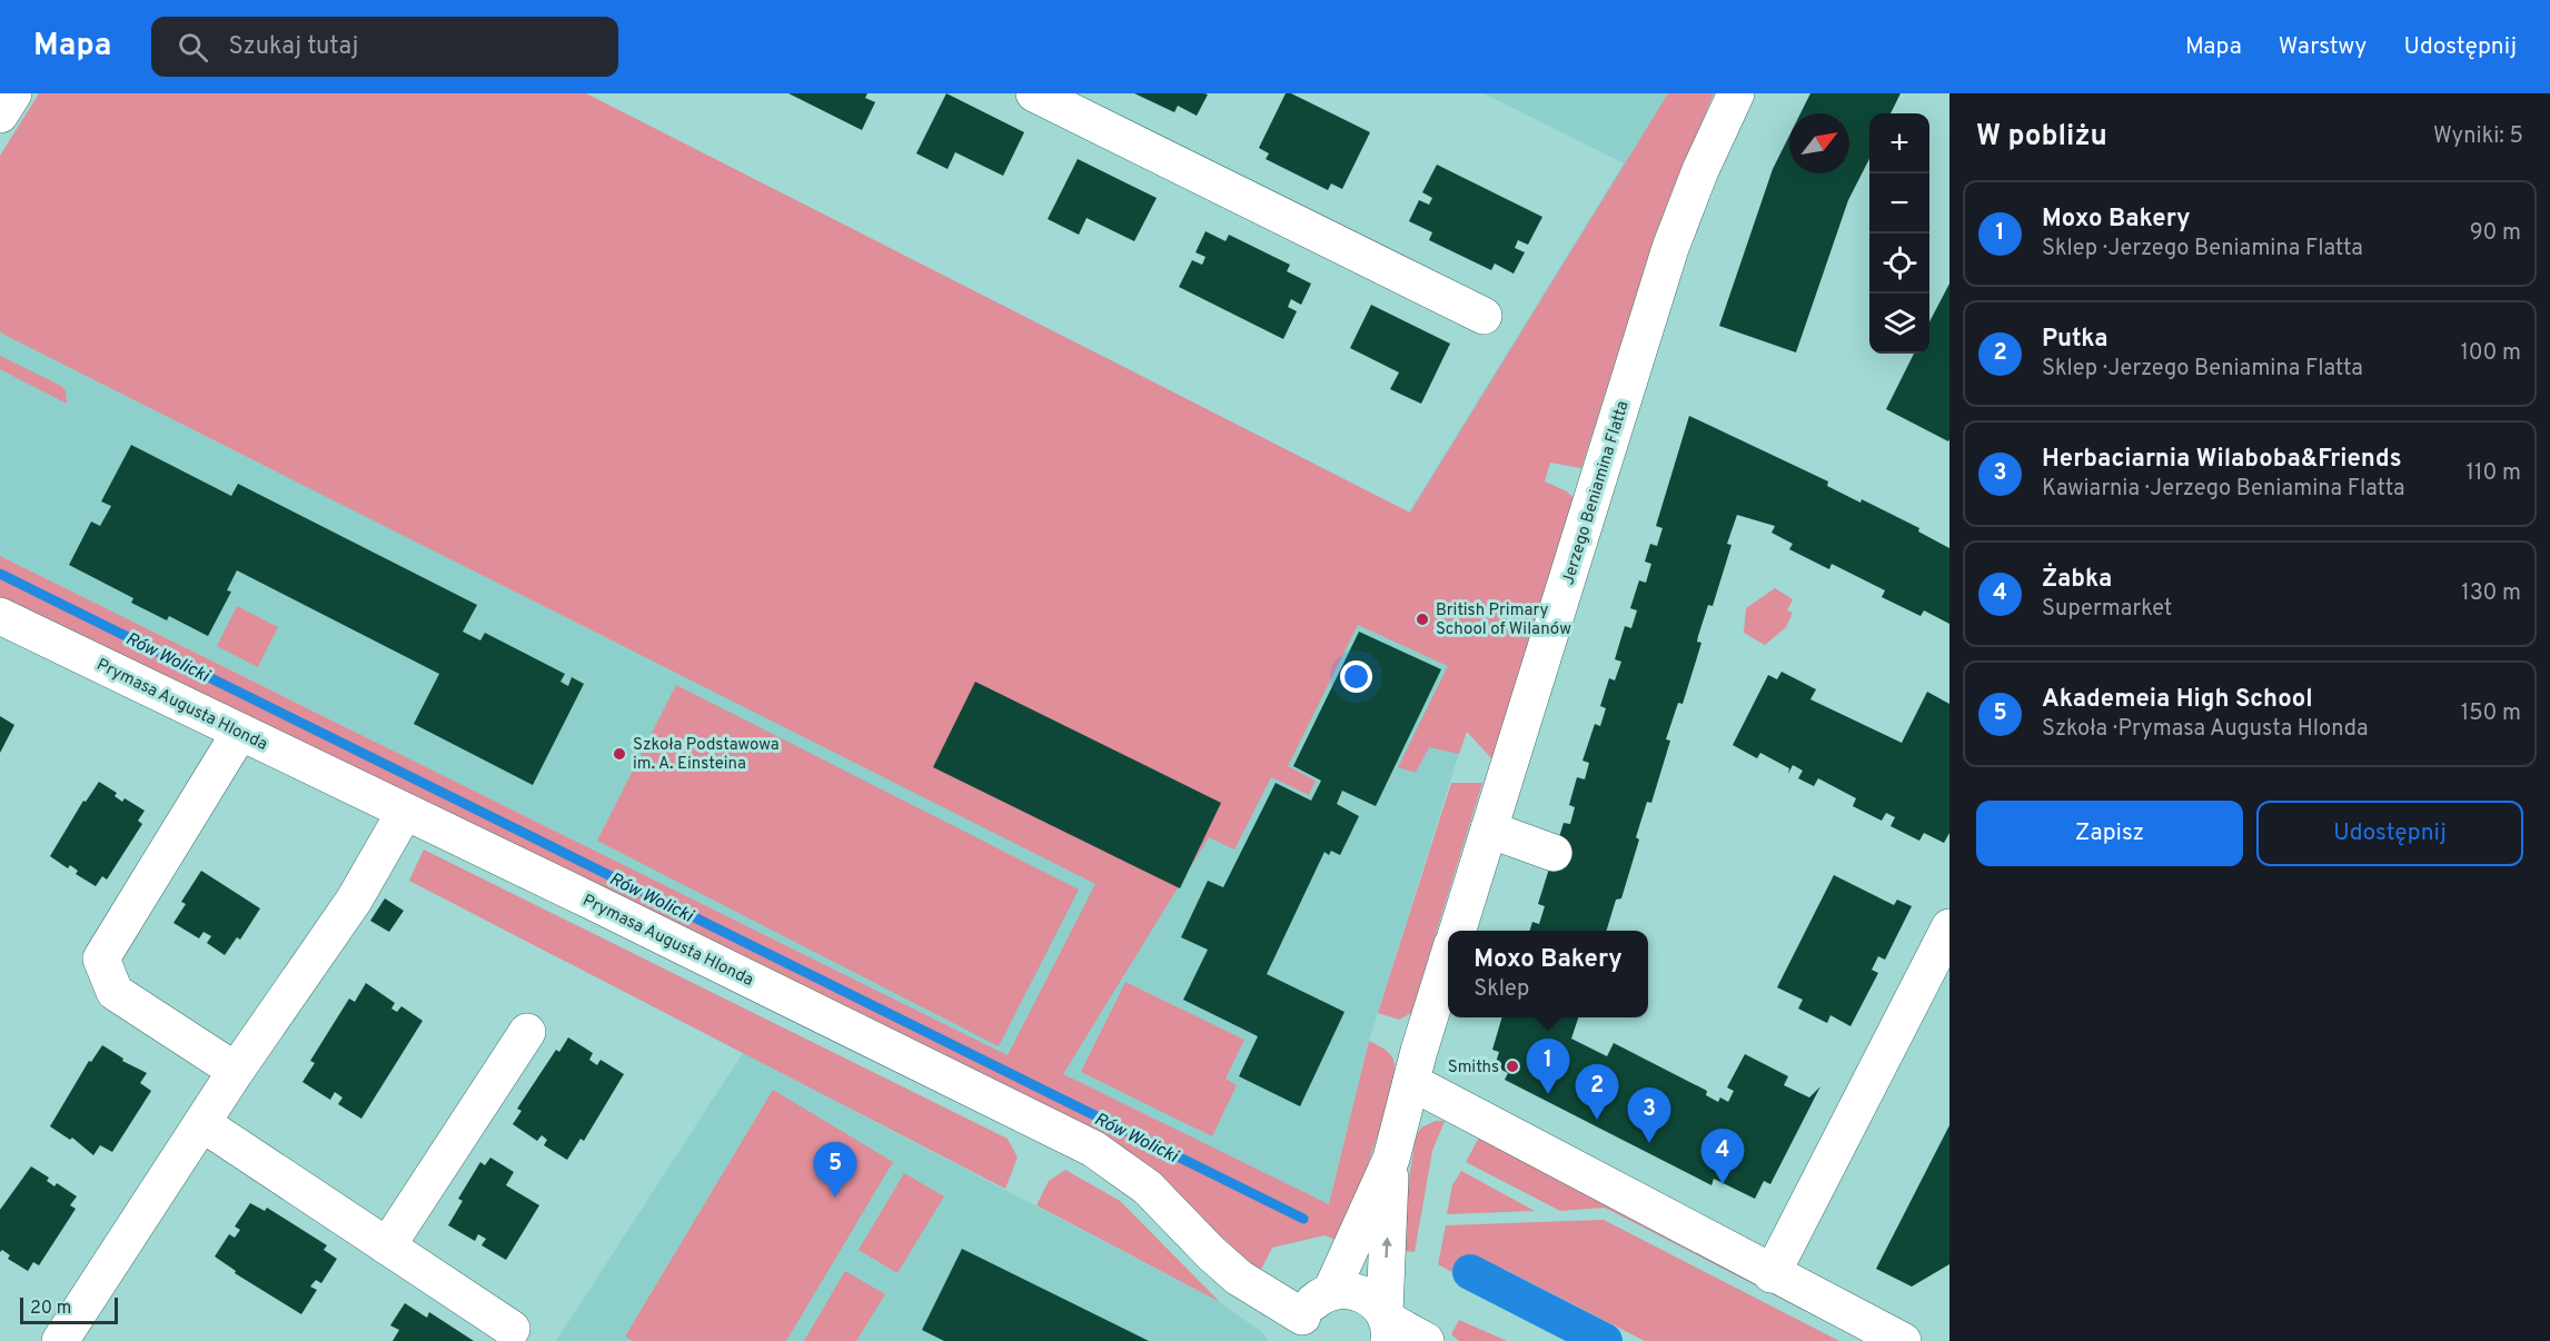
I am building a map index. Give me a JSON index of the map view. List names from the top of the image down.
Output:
{
  "streets": {
    "street": ["Jerzego Beniamina Flatta", "Prymasa Augusta Hlonda"]
  },
  "water": ["Rów Wolicki"],
  "places": ["British Primary School of Wilanów", "Szkoła Podstawowa im. A. Einsteina", "Smiths"],
  "scale_bar": "20 m",
  "north": "top right",
  "page": {
    "header": "Mapa",
    "search": "Szukaj tutaj",
    "nav": ["Mapa", "Warstwy", "Udostępnij"],
    "heading": ["W pobliżu", "Wyniki: 5"],
    "map_buttons": ["+", "−"],
    "list": [
      {
        "mark": "1",
        "name": "Moxo Bakery",
        "note": "Sklep · Jerzego Beniamina Flatta",
        "value": "90 m"
      },
      {
        "mark": "2",
        "name": "Putka",
        "note": "Sklep · Jerzego Beniamina Flatta",
        "value": "100 m"
      },
      {
        "mark": "3",
        "name": "Herbaciarnia Wilaboba&Friends",
        "note": "Kawiarnia · Jerzego Beniamina Flatta",
        "value": "110 m"
      },
      {
        "mark": "4",
        "name": "Żabka",
        "note": "Supermarket",
        "value": "130 m"
      },
      {
        "mark": "5",
        "name": "Akademeia High School",
        "note": "Szkoła · Prymasa Augusta Hlonda",
        "value": "150 m"
      }
    ],
    "buttons": ["Zapisz", "Udostępnij"],
    "popup": ["Moxo Bakery", "Sklep"],
    "pins": [
      "1",
      "2",
      "3",
      "4",
      "5"
    ],
    "scale": "20 m"
  }
}
